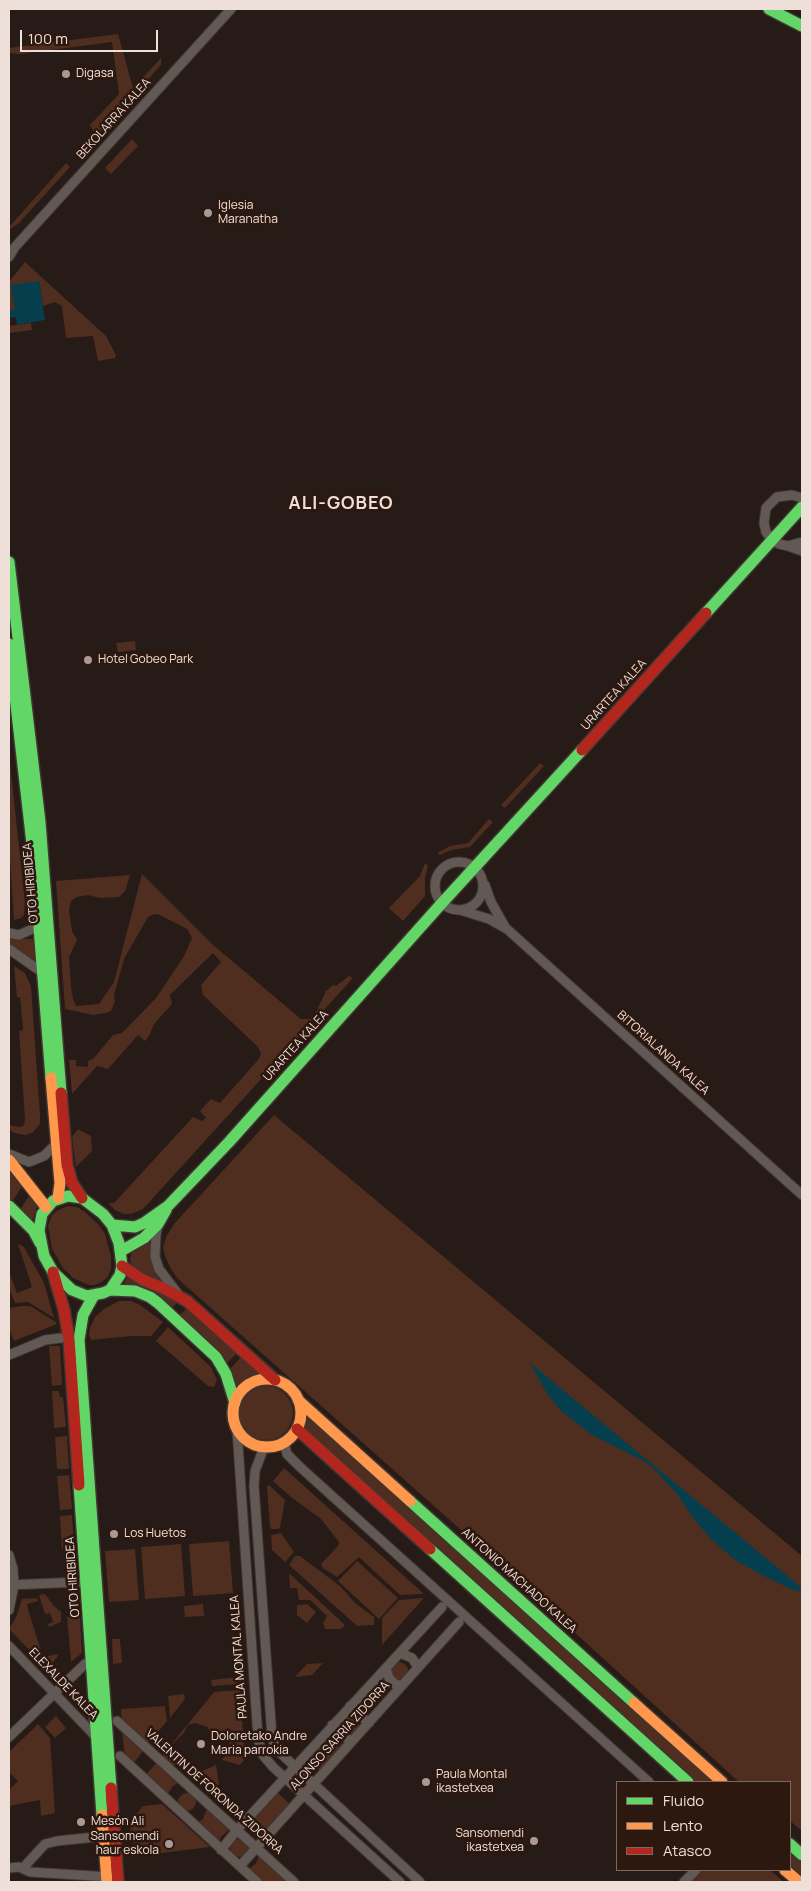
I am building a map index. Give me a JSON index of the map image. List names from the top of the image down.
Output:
{
  "streets": {
    "main road": ["URARTEA KALEA", "OTO HIRIBIDEA", "ANTONIO MACHADO KALEA"],
    "street": [
      "BEKOLARRA KALEA",
      "BITORIALANDA KALEA",
      "PAULA MONTAL KALEA",
      "ELEXALDE KALEA",
      "ALONSO SARRIA ZIDORRA",
      "VALENTIN DE FORONDA ZIDORRA"
    ]
  },
  "crossings": [
    ["URARTEA KALEA", "OTO HIRIBIDEA"],
    ["OTO HIRIBIDEA", "ELEXALDE KALEA"],
    ["ANTONIO MACHADO KALEA", "PAULA MONTAL KALEA"],
    ["PAULA MONTAL KALEA", "ALONSO SARRIA ZIDORRA"],
    ["ALONSO SARRIA ZIDORRA", "VALENTIN DE FORONDA ZIDORRA"]
  ],
  "districts": ["ALI-GOBEO"],
  "places": [
    "Digasa",
    "Iglesia Maranatha",
    "Hotel Gobeo Park",
    "Los Huetos",
    "Doloretako Andre Maria parrokia",
    "Paula Montal ikastetxea",
    "Mesón Ali",
    "Sansomendi ikastetxea",
    "Sansomendi haur eskola"
  ],
  "legend": ["Fluido", "Lento", "Atasco"],
  "scale_bar": "100 m"
}
